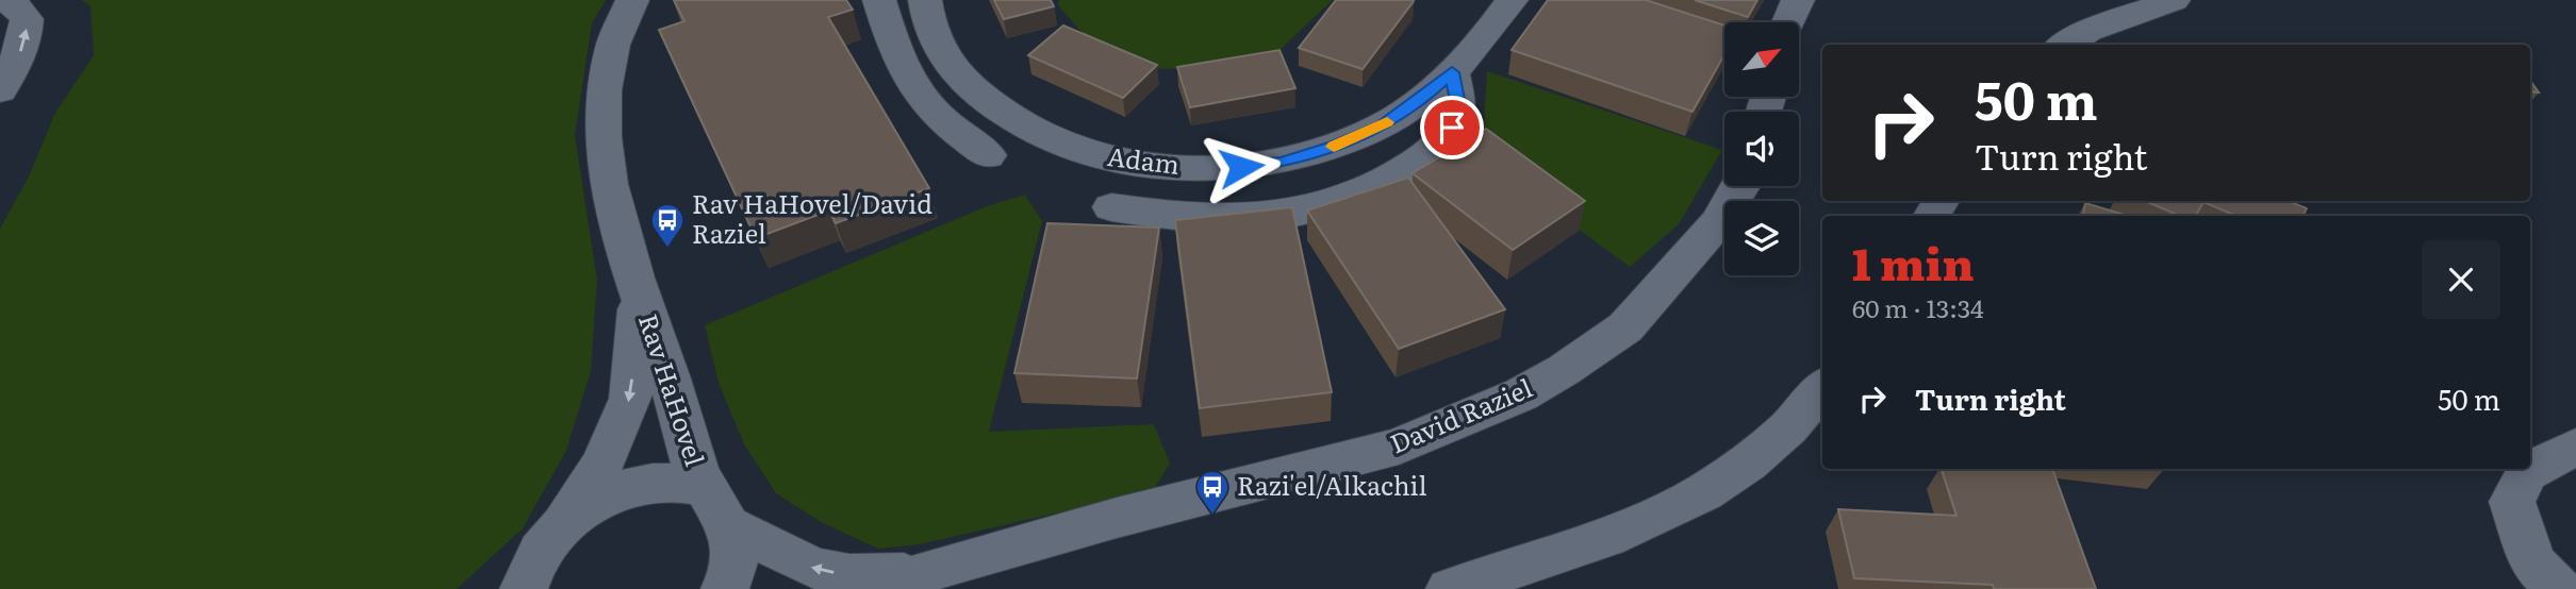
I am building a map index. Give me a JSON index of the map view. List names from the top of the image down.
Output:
{
  "streets": {
    "street": ["Adam", "Rav HaHovel", "David Raziel"]
  },
  "crossings": [
    ["Rav HaHovel", "David Raziel"]
  ],
  "places": {
    "bus stop": ["Rav HaHovel/David Raziel", "Razi'el/Alkachil"]
  },
  "north": "top right",
  "page": {
    "turn": ["50 m", "Turn right"],
    "heading": ["1 min", "60 m · 13:34"],
    "list": [
      {
        "name": "Turn right",
        "value": "50 m"
      }
    ]
  }
}
